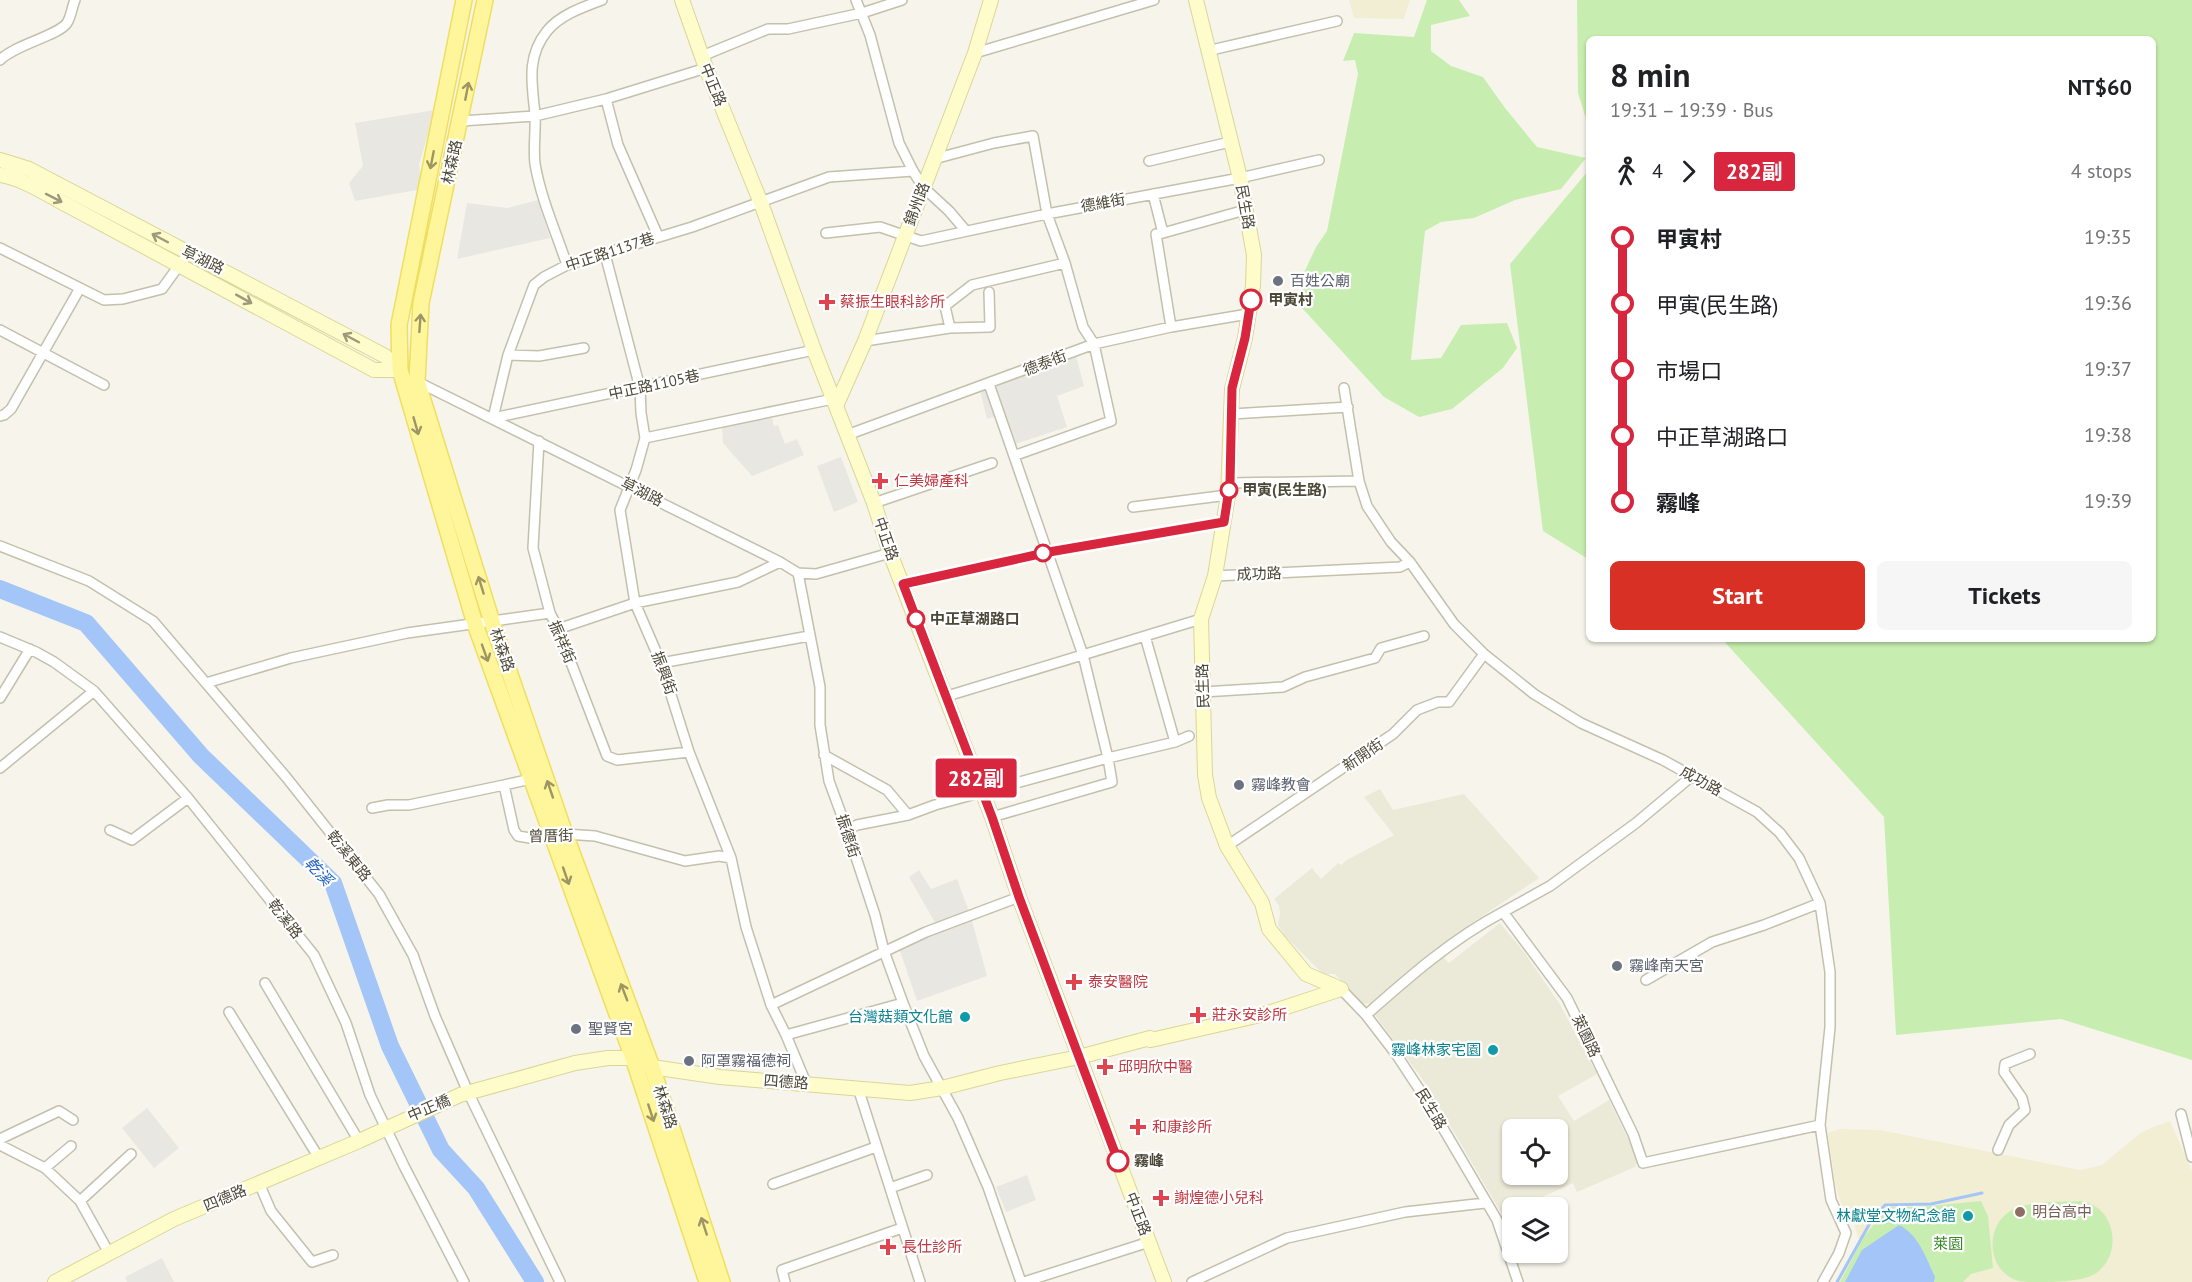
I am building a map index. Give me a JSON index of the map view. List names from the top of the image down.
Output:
{
  "streets": {
    "main road": ["林森路"],
    "street": [
      "中正路",
      "德維街",
      "錦州路",
      "民生路",
      "中正路1137巷",
      "草湖路",
      "德泰街",
      "中正路1105巷",
      "成功路",
      "振祥街",
      "振興街",
      "新開街",
      "曾厝街",
      "振德街",
      "乾溪東路",
      "乾溪路",
      "萊園路",
      "四德路",
      "中正橋"
    ]
  },
  "crossings": [
    ["中正路", "錦州路"],
    ["中正路", "中正路1137巷"],
    ["中正路", "德泰街"],
    ["中正路", "中正路1105巷"],
    ["中正路", "四德路"],
    ["林森路", "草湖路"],
    ["林森路", "曾厝街"],
    ["林森路", "四德路"],
    ["德維街", "錦州路"],
    ["德維街", "民生路"],
    ["民生路", "德泰街"],
    ["民生路", "成功路"],
    ["民生路", "新開街"],
    ["中正路1137巷", "草湖路"],
    ["中正路1137巷", "中正路1105巷"],
    ["中正路1137巷", "振興街"],
    ["草湖路", "中正路1105巷"],
    ["草湖路", "振祥街"],
    ["草湖路", "振興街"],
    ["草湖路", "振德街"],
    ["中正路1105巷", "振興街"],
    ["成功路", "新開街"],
    ["成功路", "萊園路"],
    ["振祥街", "振興街"],
    ["振興街", "曾厝街"],
    ["振興街", "四德路"],
    ["振德街", "四德路"],
    ["乾溪東路", "四德路"],
    ["乾溪東路", "中正橋"],
    ["乾溪路", "四德路"],
    ["乾溪路", "中正橋"],
    ["四德路", "中正橋"]
  ],
  "water": ["乾溪"],
  "parks": ["萊園"],
  "places": {
    "other": [
      "百姓公廟",
      "甲寅村",
      "甲寅(民生路)",
      "中正草湖路口",
      "霧峰教會",
      "霧峰南天宮",
      "台灣菇類文化館",
      "聖賢宮",
      "霧峰林家宅園",
      "阿罩霧福德祠",
      "霧峰",
      "明台高中",
      "林獻堂文物紀念館"
    ],
    "health": [
      "蔡振生眼科診所",
      "仁美婦產科",
      "泰安醫院",
      "莊永安診所",
      "邱明欣中醫",
      "和康診所",
      "謝煌德小兒科",
      "長仕診所"
    ]
  },
  "lines": ["bus line 282副"],
  "page": {
    "on_map": "282副",
    "heading": ["8 min", "19:31 – 19:39 · Bus", "NT$60"],
    "legs": ["4", "282副", "4 stops"],
    "list": [
      {
        "name": "甲寅村",
        "value": "19:35"
      },
      {
        "name": "甲寅(民生路)",
        "value": "19:36"
      },
      {
        "name": "市場口",
        "value": "19:37"
      },
      {
        "name": "中正草湖路口",
        "value": "19:38"
      },
      {
        "name": "霧峰",
        "value": "19:39"
      }
    ],
    "buttons": ["Start", "Tickets"]
  }
}
